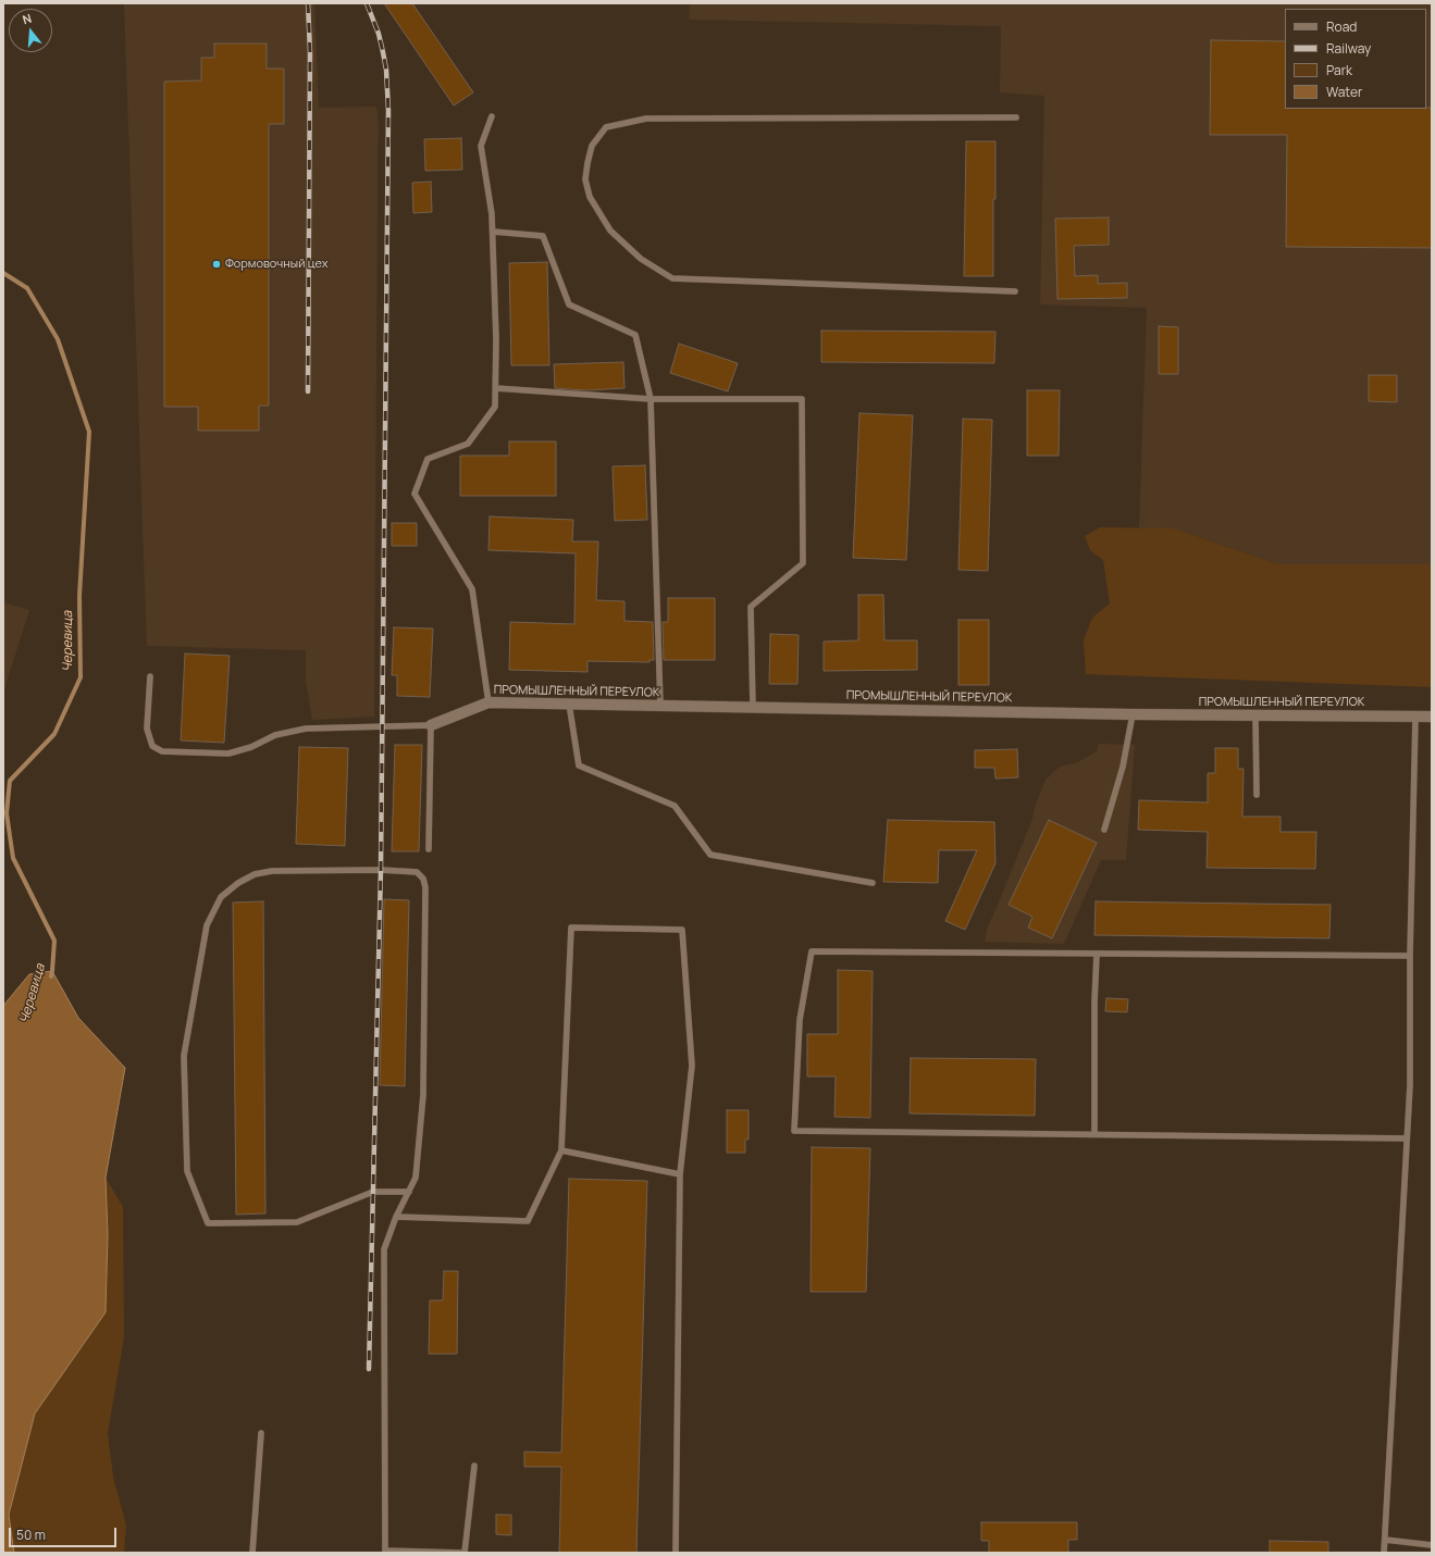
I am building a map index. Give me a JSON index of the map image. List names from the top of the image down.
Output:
{
  "streets": {
    "street": ["ПРОМЫШЛЕННЫЙ ПЕРЕУЛОК"]
  },
  "water": ["Черевица"],
  "places": ["Формовочный цех"],
  "legend": [
    "Road",
    "Railway",
    "Park",
    "Water"
  ],
  "scale_bar": "50 m",
  "north": "top"
}
